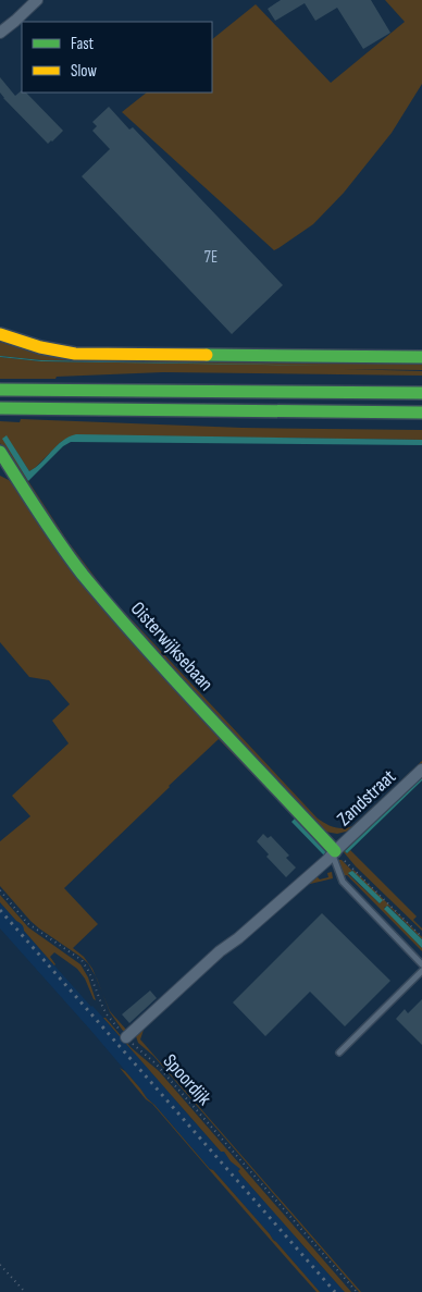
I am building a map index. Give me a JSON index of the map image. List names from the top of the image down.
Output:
{
  "streets": {
    "main road": ["Oisterwijksebaan"],
    "street": ["Zandstraat"],
    "path": ["Spoordijk"]
  },
  "crossings": [
    ["Oisterwijksebaan", "Zandstraat"],
    ["Zandstraat", "Spoordijk"]
  ],
  "house_numbers": ["7E"],
  "legend": ["Fast", "Slow"]
}
